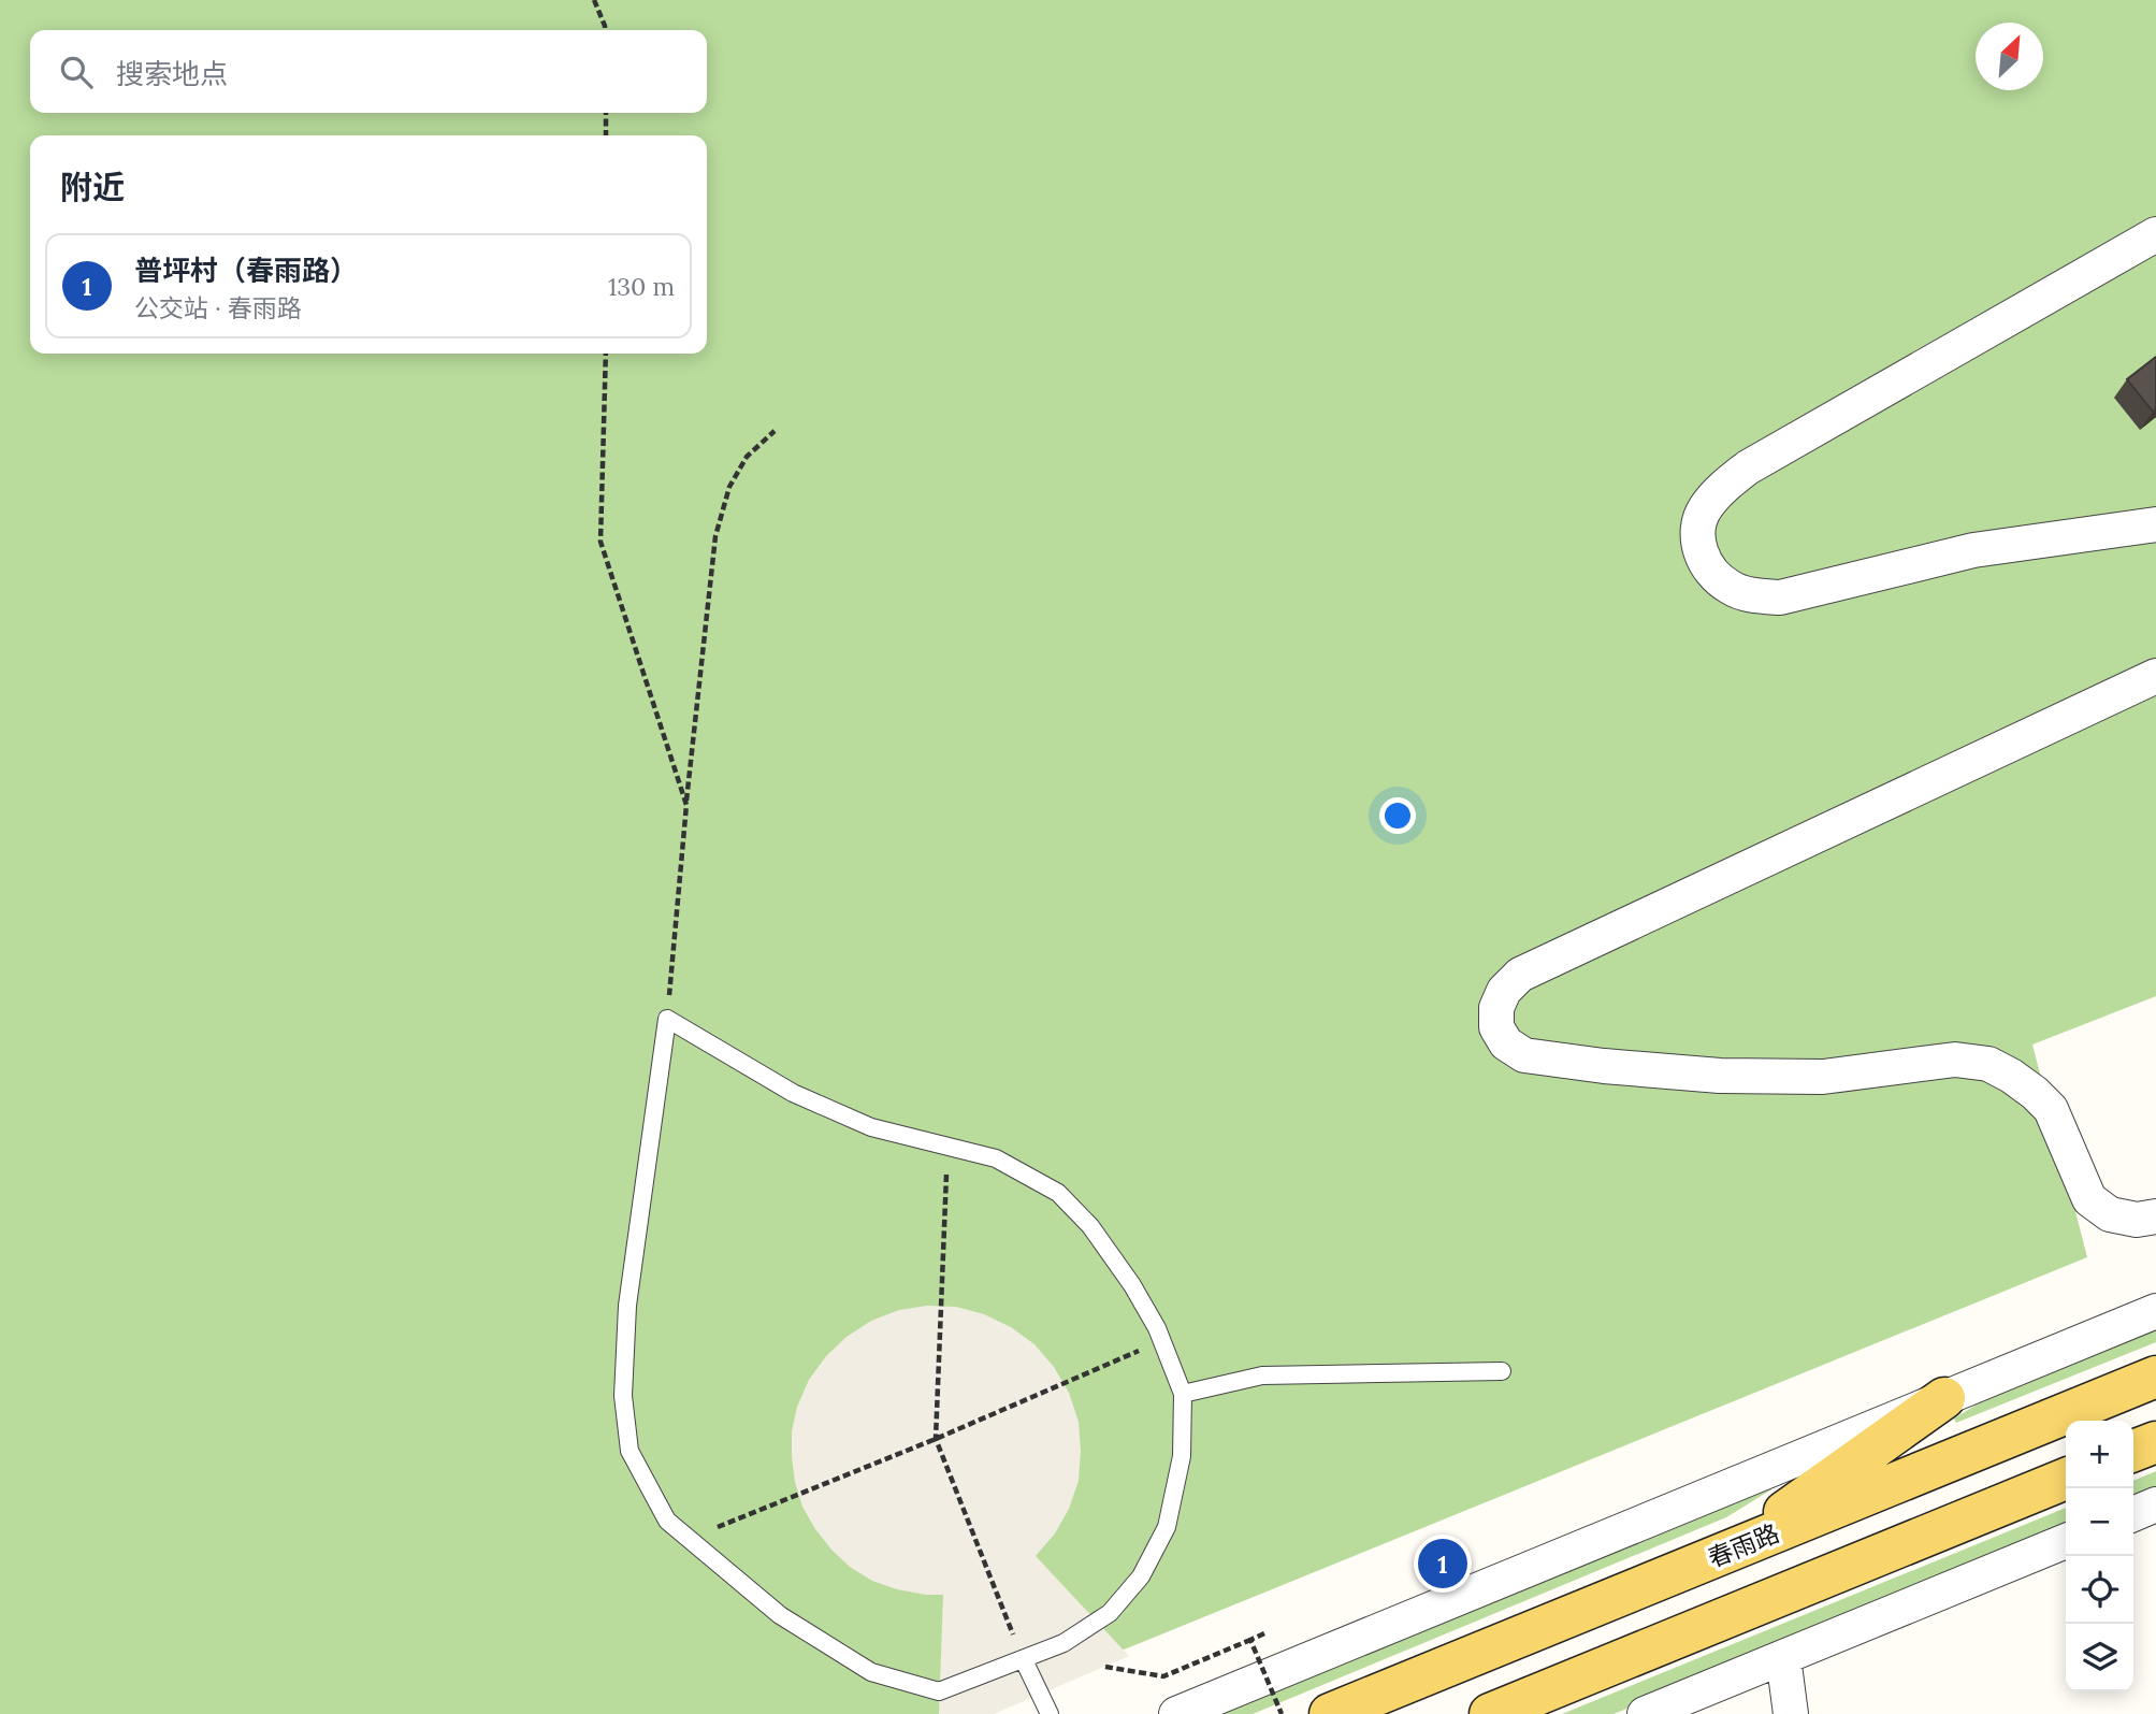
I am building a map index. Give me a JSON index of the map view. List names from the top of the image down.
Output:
{
  "streets": {
    "main road": ["春雨路"]
  },
  "north": "top right",
  "page": {
    "search": "搜索地点",
    "heading": "附近",
    "list": [
      {
        "mark": "1",
        "name": "普坪村（春雨路）",
        "note": "公交站 · 春雨路",
        "value": "130 m"
      }
    ],
    "map_buttons": ["+", "−"],
    "pins": "1"
  }
}
